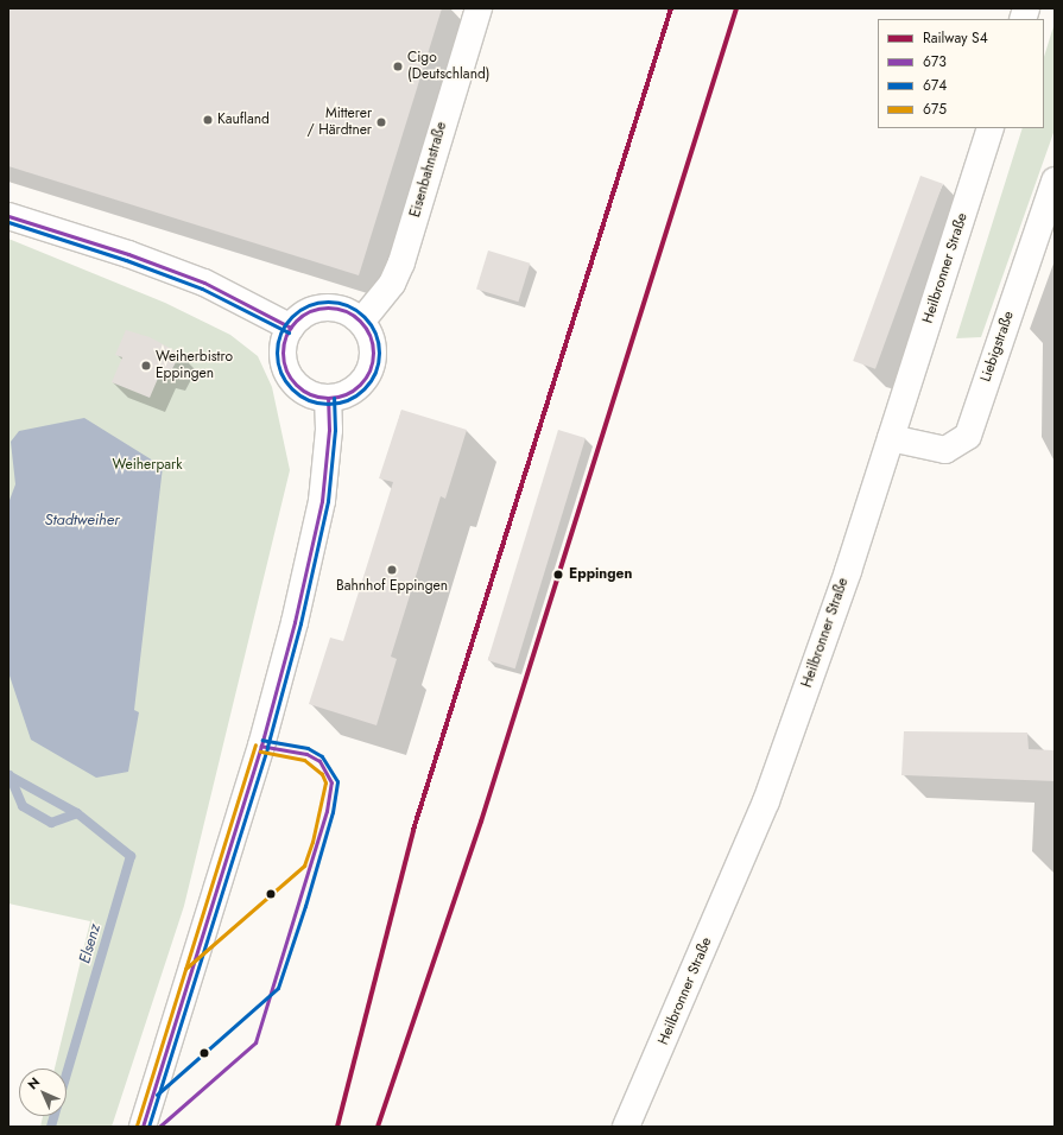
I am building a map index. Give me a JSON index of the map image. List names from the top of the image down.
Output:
{
  "streets": {
    "street": ["Eisenbahnstraße", "Heilbronner Straße", "Liebigstraße"]
  },
  "crossings": [
    ["Heilbronner Straße", "Liebigstraße"]
  ],
  "water": ["Stadtweiher", "Elsenz"],
  "parks": ["Weiherpark"],
  "places": [
    "Cigo (Deutschland)",
    "Kaufland",
    "Mitterer / Härdtner",
    "Weiherbistro Eppingen",
    "Bahnhof Eppingen",
    "Eppingen"
  ],
  "lines": [
    "rail line S4",
    "transit line 673",
    "transit line 674",
    "transit line 675"
  ],
  "legend": [
    "Railway S4",
    "673",
    "674",
    "675"
  ],
  "north": "top left"
}
